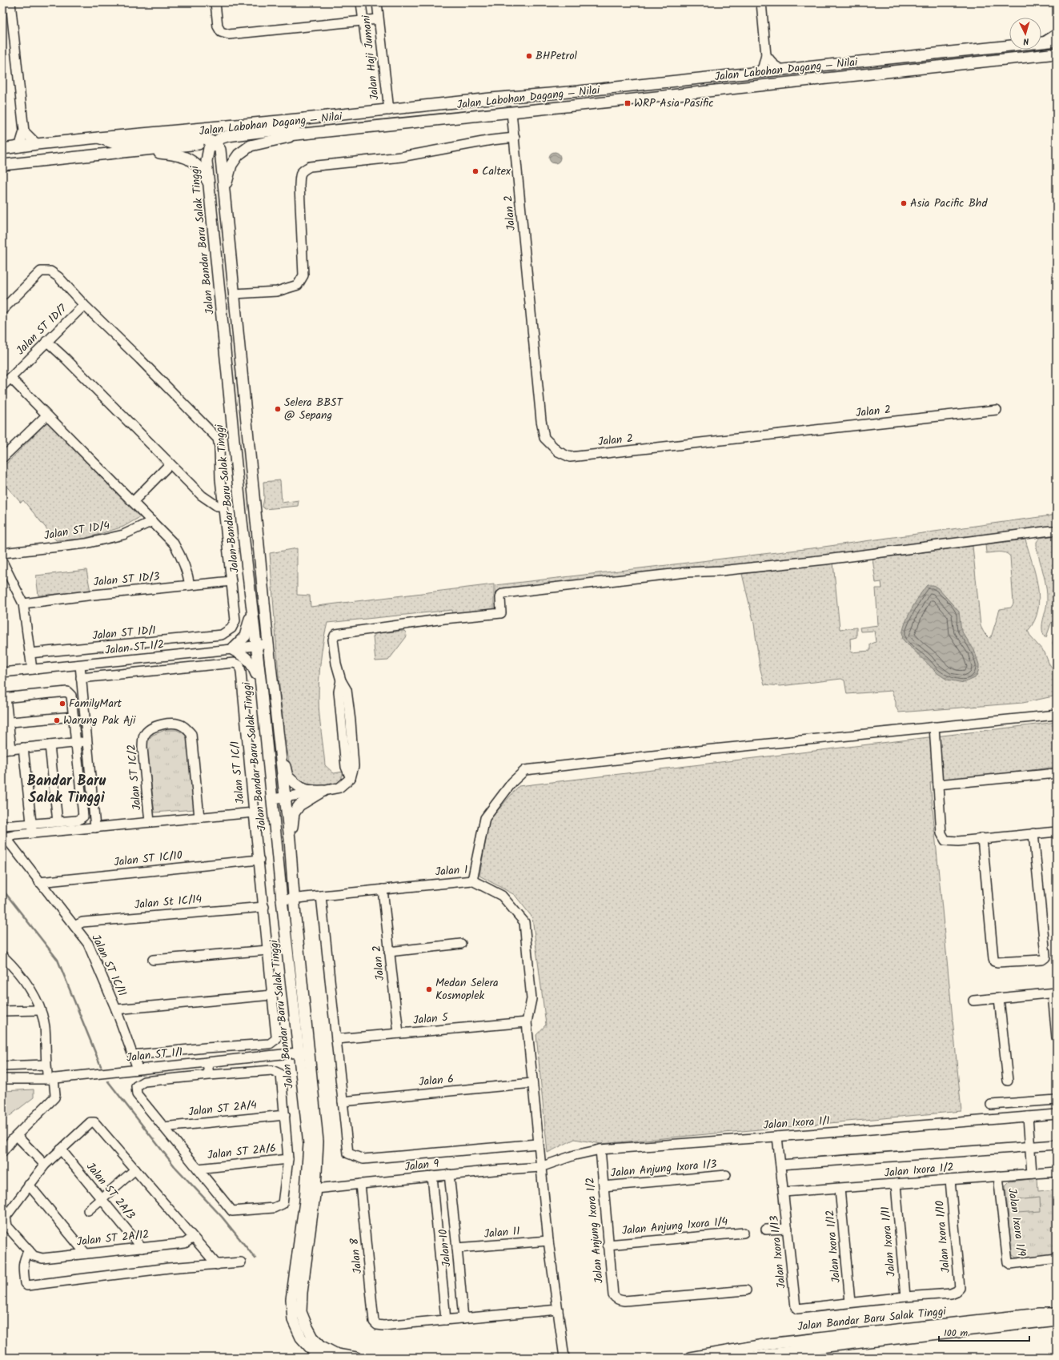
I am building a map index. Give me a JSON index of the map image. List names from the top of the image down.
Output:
{
  "streets": {
    "main road": ["Jalan Labohan Dagang ‒ Nilai", "Jalan Bandar Baru Salak Tinggi"],
    "street": [
      "Jalan Haji Jumani",
      "Jalan 2",
      "Jalan ST 1D/7",
      "Jalan ST 1D/4",
      "Jalan ST 1D/3",
      "Jalan ST 1D/1",
      "Jalan ST 1/2",
      "Jalan ST 1C/1",
      "Jalan ST 1C/2",
      "Jalan ST 1C/10",
      "Jalan 1",
      "Jalan St 1C/14",
      "Jalan ST 1C/11",
      "Jalan 5",
      "Jalan ST 1/1",
      "Jalan 6",
      "Jalan ST 2A/4",
      "Jalan Ixora 1/1",
      "Jalan ST 2A/6",
      "Jalan 9",
      "Jalan Anjung Ixora 1/3",
      "Jalan Ixora 1/2",
      "Jalan ST 2A/3",
      "Jalan Ixora 1/9",
      "Jalan Anjung Ixora 1/4",
      "Jalan Anjung Ixora 1/2",
      "Jalan 11",
      "Jalan Ixora 1/10",
      "Jalan ST 2A/12",
      "Jalan Ixora 1/11",
      "Jalan Ixora 1/12",
      "Jalan 10",
      "Jalan Ixora 1/13",
      "Jalan 8"
    ]
  },
  "crossings": [
    ["Jalan Haji Jumani", "Jalan Labohan Dagang ‒ Nilai"],
    ["Jalan Labohan Dagang ‒ Nilai", "Jalan 2"],
    ["Jalan Labohan Dagang ‒ Nilai", "Jalan Bandar Baru Salak Tinggi"],
    ["Jalan 2", "Jalan 1"],
    ["Jalan 2", "Jalan 5"],
    ["Jalan Bandar Baru Salak Tinggi", "Jalan ST 1/2"],
    ["Jalan Bandar Baru Salak Tinggi", "Jalan 1"],
    ["Jalan Bandar Baru Salak Tinggi", "Jalan ST 1/1"],
    ["Jalan Bandar Baru Salak Tinggi", "Jalan 9"],
    ["Jalan ST 1D/3", "Jalan ST 1D/1"],
    ["Jalan ST 1C/1", "Jalan ST 1C/10"],
    ["Jalan ST 1C/1", "Jalan St 1C/14"],
    ["Jalan ST 1C/1", "Jalan ST 1C/11"],
    ["Jalan ST 1C/10", "Jalan ST 1C/11"],
    ["Jalan 1", "Jalan 5"],
    ["Jalan 1", "Jalan 6"],
    ["Jalan 1", "Jalan Ixora 1/1"],
    ["Jalan 1", "Jalan 9"],
    ["Jalan 1", "Jalan 11"],
    ["Jalan St 1C/14", "Jalan ST 1C/11"],
    ["Jalan ST 1C/11", "Jalan ST 1/1"],
    ["Jalan Ixora 1/1", "Jalan 9"],
    ["Jalan Ixora 1/1", "Jalan Anjung Ixora 1/2"],
    ["Jalan Ixora 1/1", "Jalan Ixora 1/13"],
    ["Jalan 9", "Jalan 10"],
    ["Jalan 9", "Jalan 8"],
    ["Jalan Anjung Ixora 1/3", "Jalan Anjung Ixora 1/2"],
    ["Jalan Ixora 1/2", "Jalan Ixora 1/9"],
    ["Jalan Ixora 1/2", "Jalan Ixora 1/10"],
    ["Jalan Ixora 1/2", "Jalan Ixora 1/11"],
    ["Jalan Ixora 1/2", "Jalan Ixora 1/12"],
    ["Jalan Ixora 1/2", "Jalan Ixora 1/13"],
    ["Jalan ST 2A/3", "Jalan ST 2A/12"],
    ["Jalan Anjung Ixora 1/4", "Jalan Anjung Ixora 1/2"],
    ["Jalan 11", "Jalan 10"],
    ["Jalan Ixora 1/10", "Jalan Ixora 1/11"],
    ["Jalan Ixora 1/12", "Jalan Ixora 1/13"],
    ["Jalan 10", "Jalan 8"]
  ],
  "districts": ["Bandar Baru Salak Tinggi"],
  "places": {
    "other": [
      "BHPetrol",
      "Caltex",
      "Asia Pacific Bhd",
      "Selera BBST @ Sepang",
      "FamilyMart",
      "Warung Pak Aji",
      "Medan Selera Kosmoplek"
    ],
    "transit": ["WRP Asia Pasific"]
  },
  "scale_bar": "100 m",
  "north": "bottom"
}
